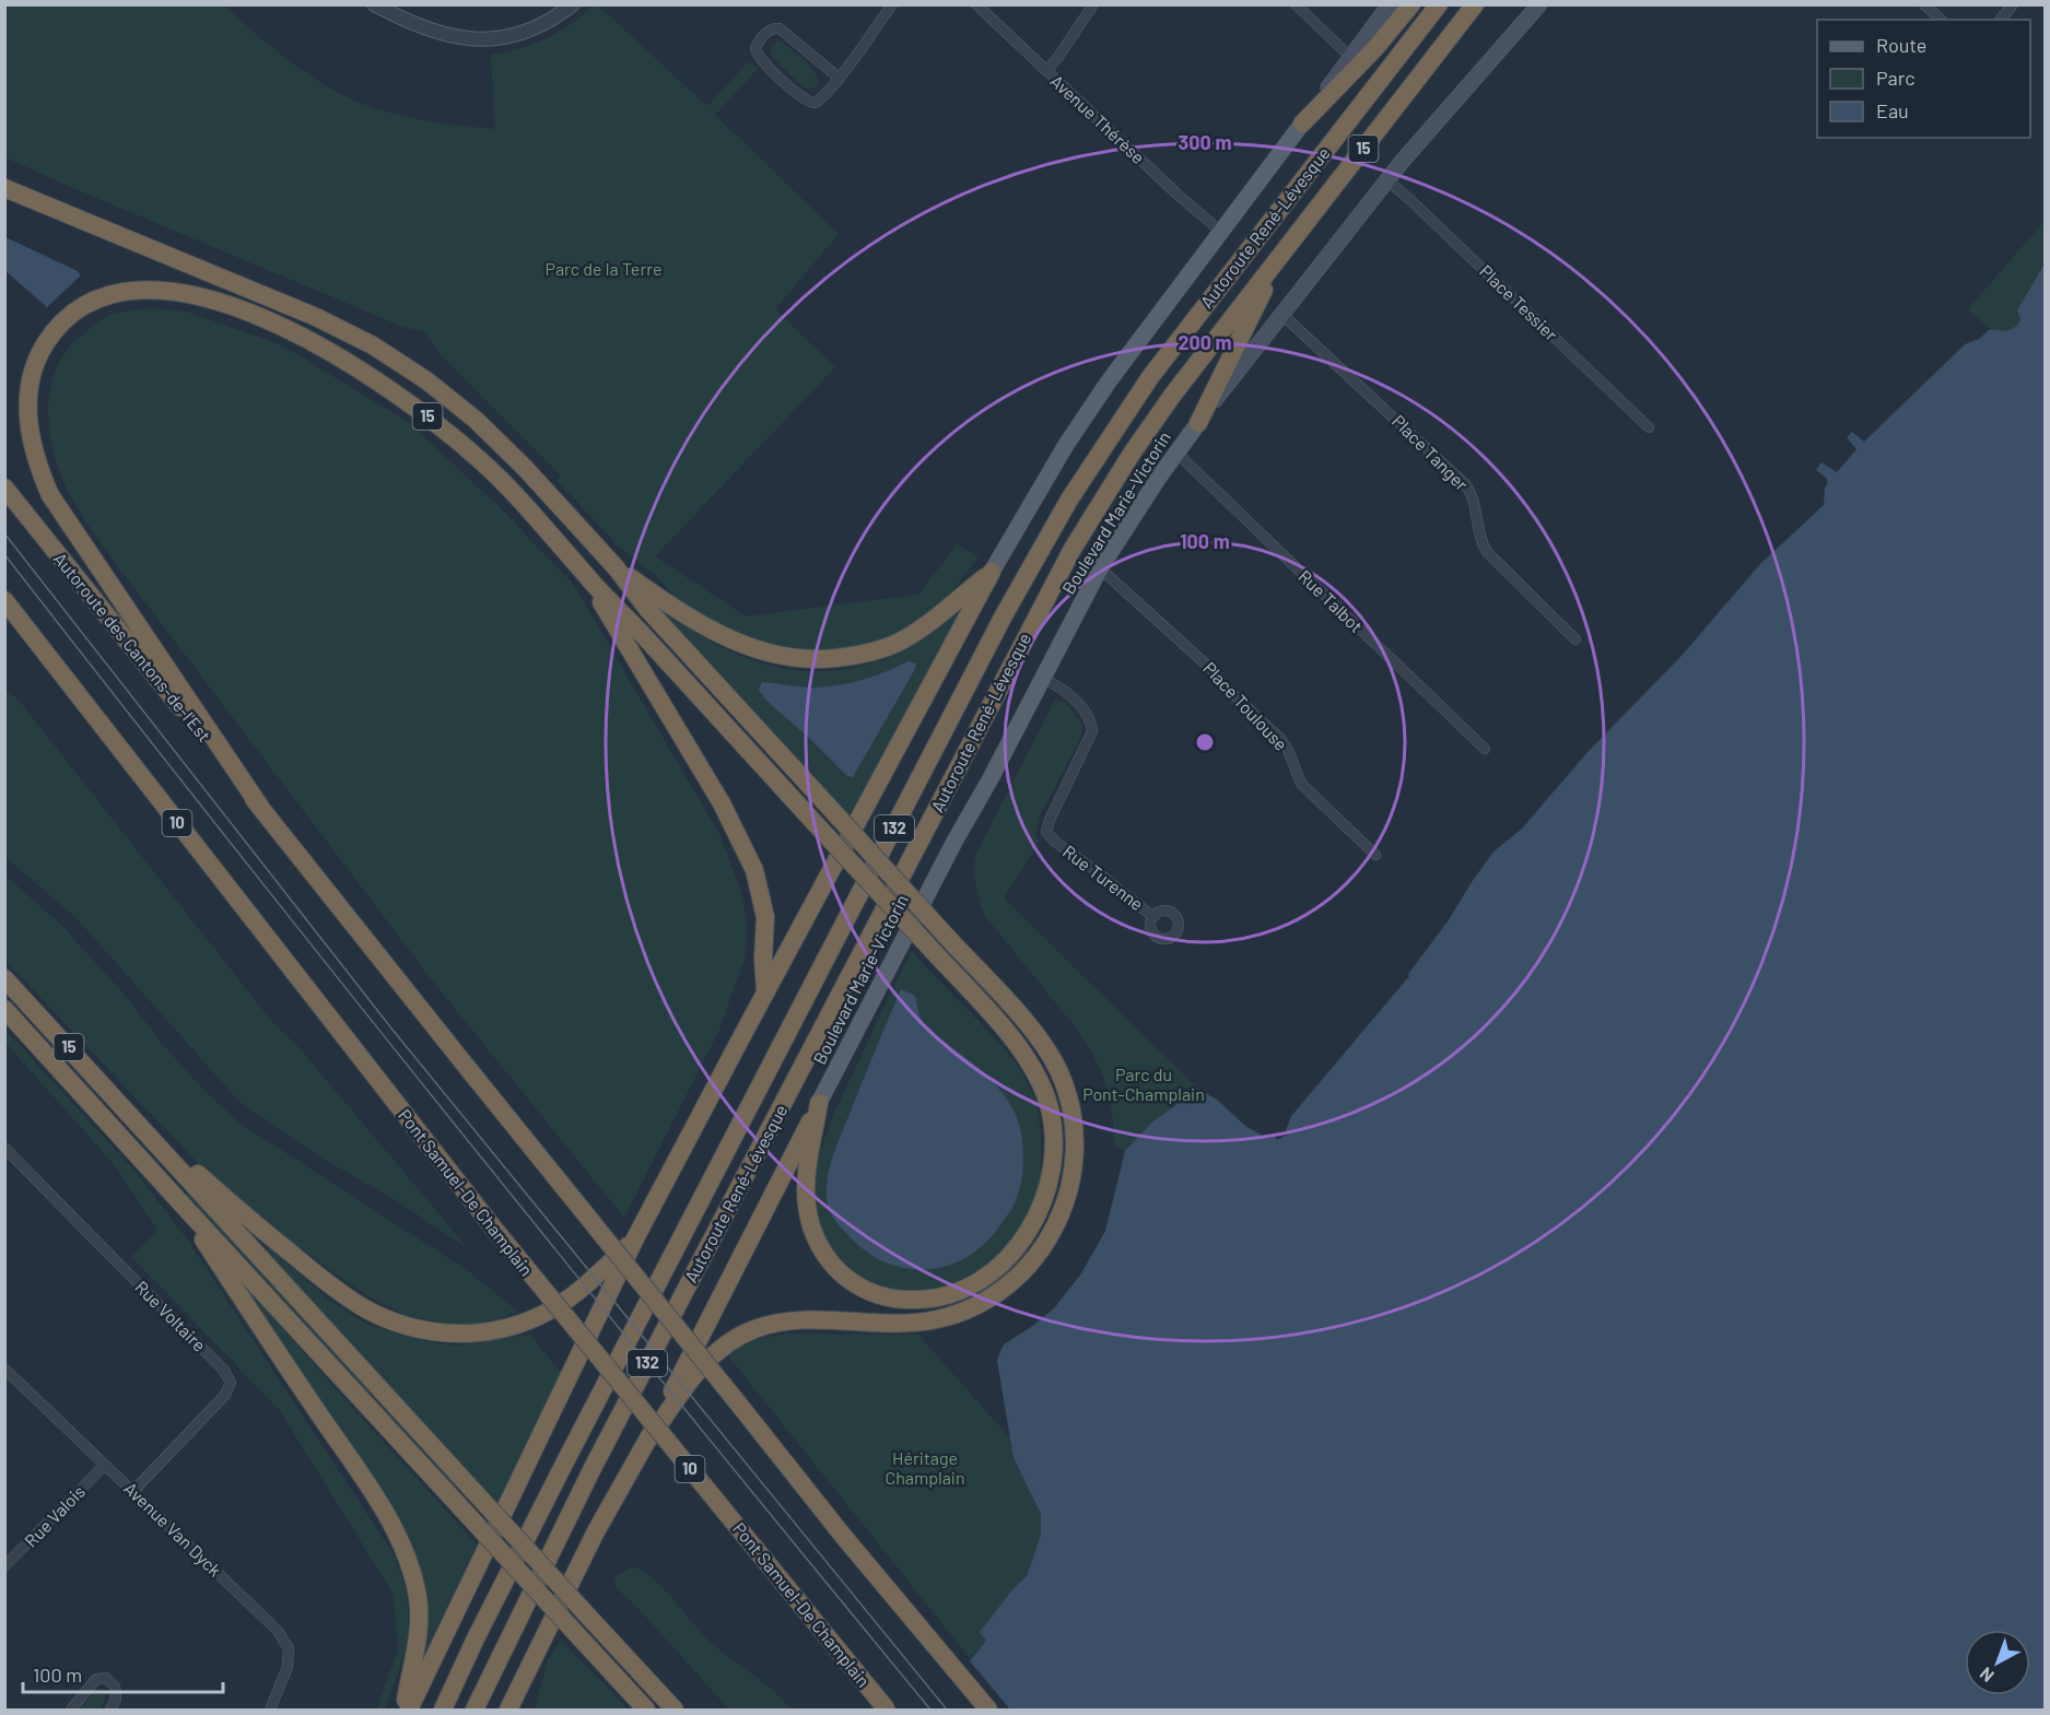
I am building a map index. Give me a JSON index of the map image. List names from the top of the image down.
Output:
{
  "streets": {
    "highway": [
      "15",
      "Autoroute René-Lévesque",
      "Autoroute des Cantons-de-l'Est",
      "10",
      "132",
      "Pont Samuel-De Champlain"
    ],
    "main road": ["Boulevard Marie-Victorin"],
    "street": [
      "Avenue Thérèse",
      "Place Tessier",
      "Place Tanger",
      "Rue Talbot",
      "Place Toulouse",
      "Rue Turenne",
      "Rue Voltaire",
      "Rue Valois",
      "Avenue Van Dyck"
    ]
  },
  "crossings": [
    ["15", "Autoroute des Cantons-de-l'Est"],
    ["Place Tessier", "Boulevard Marie-Victorin"],
    ["Place Tanger", "Boulevard Marie-Victorin"],
    ["Boulevard Marie-Victorin", "Rue Talbot"],
    ["Boulevard Marie-Victorin", "Place Toulouse"],
    ["Boulevard Marie-Victorin", "Rue Turenne"],
    ["10", "Pont Samuel-De Champlain"],
    ["Rue Voltaire", "Avenue Van Dyck"],
    ["Rue Valois", "Avenue Van Dyck"]
  ],
  "parks": ["Parc de la Terre", "Parc du Pont-Champlain", "Héritage Champlain"],
  "legend": ["Route", "Parc", "Eau"],
  "scale_bar": "100 m",
  "north": "bottom left",
  "rings": ["300 m", "200 m", "100 m"]
}
